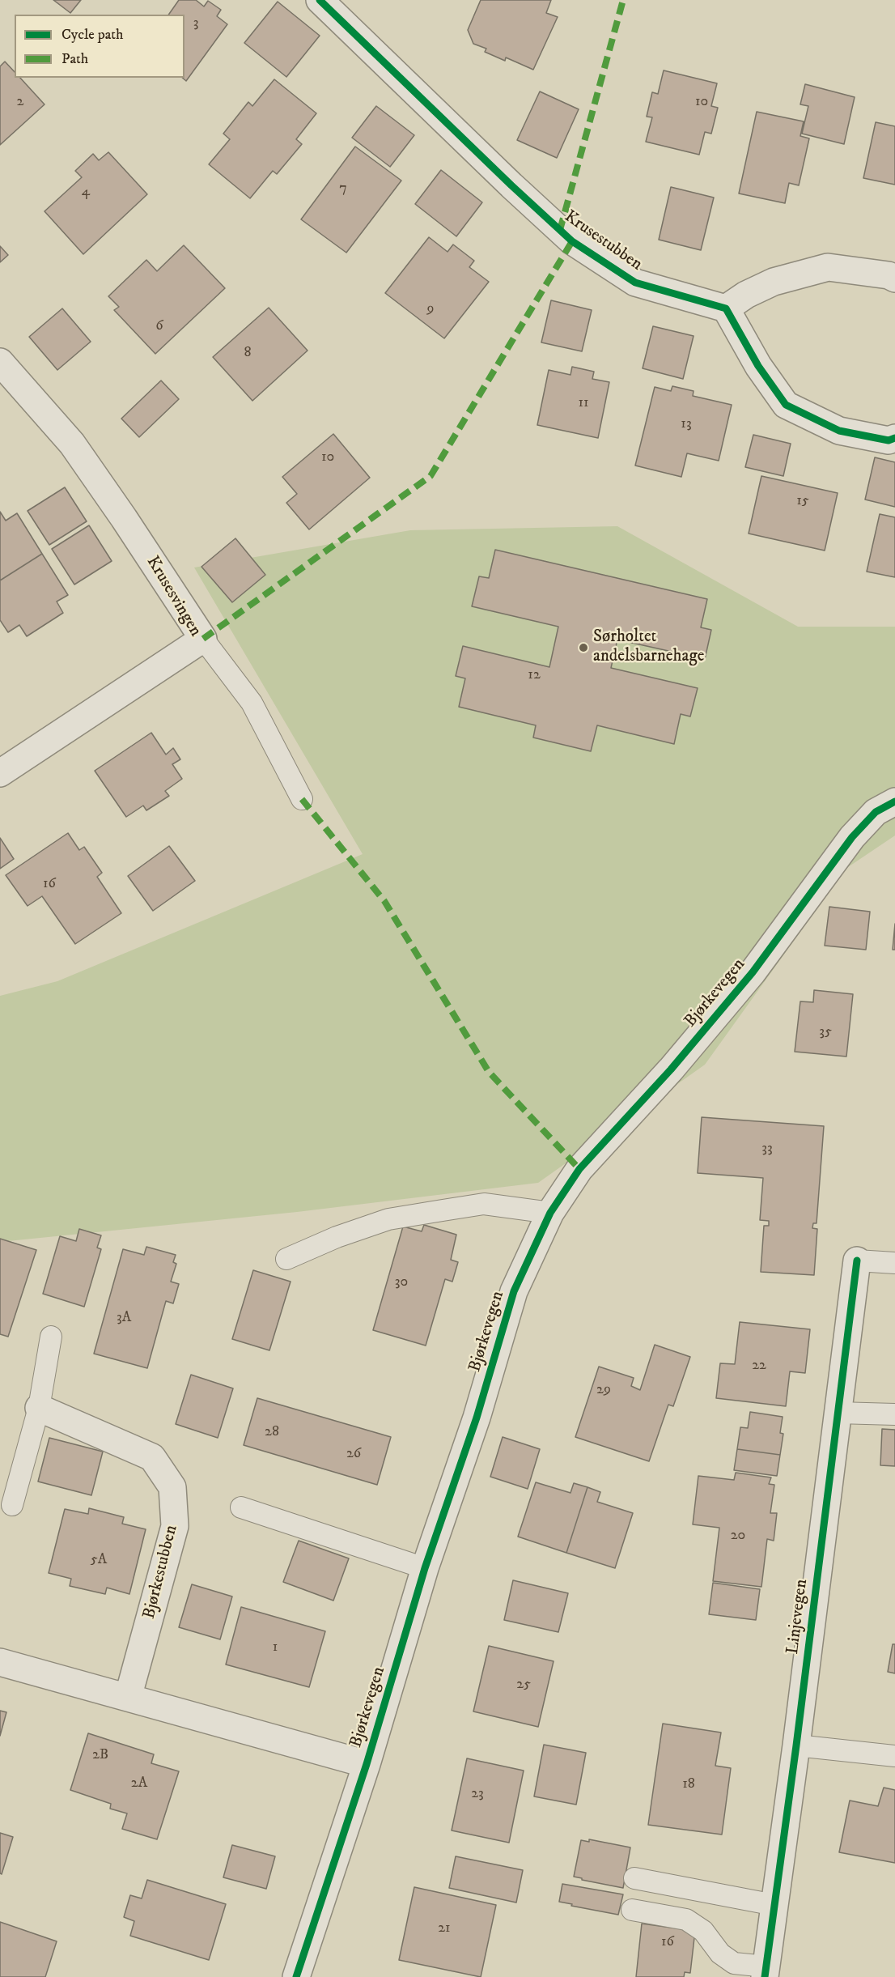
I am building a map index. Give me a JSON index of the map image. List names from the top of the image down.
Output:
{
  "streets": {
    "street": [
      "Krusestubben",
      "Krusesvingen",
      "Bjørkevegen",
      "Bjørkestubben",
      "Linjevegen"
    ]
  },
  "places": ["Sørholtet andelsbarnehage"],
  "house_numbers": [
    "3",
    "2",
    "10",
    "7",
    "4",
    "9",
    "6",
    "8",
    "11",
    "13",
    "10",
    "15",
    "12",
    "16",
    "35",
    "33",
    "30",
    "3A",
    "22",
    "29",
    "28",
    "26",
    "20",
    "5A",
    "1",
    "25",
    "2B",
    "2A",
    "18",
    "23",
    "21",
    "16"
  ],
  "legend": ["Cycle path", "Path"]
}
